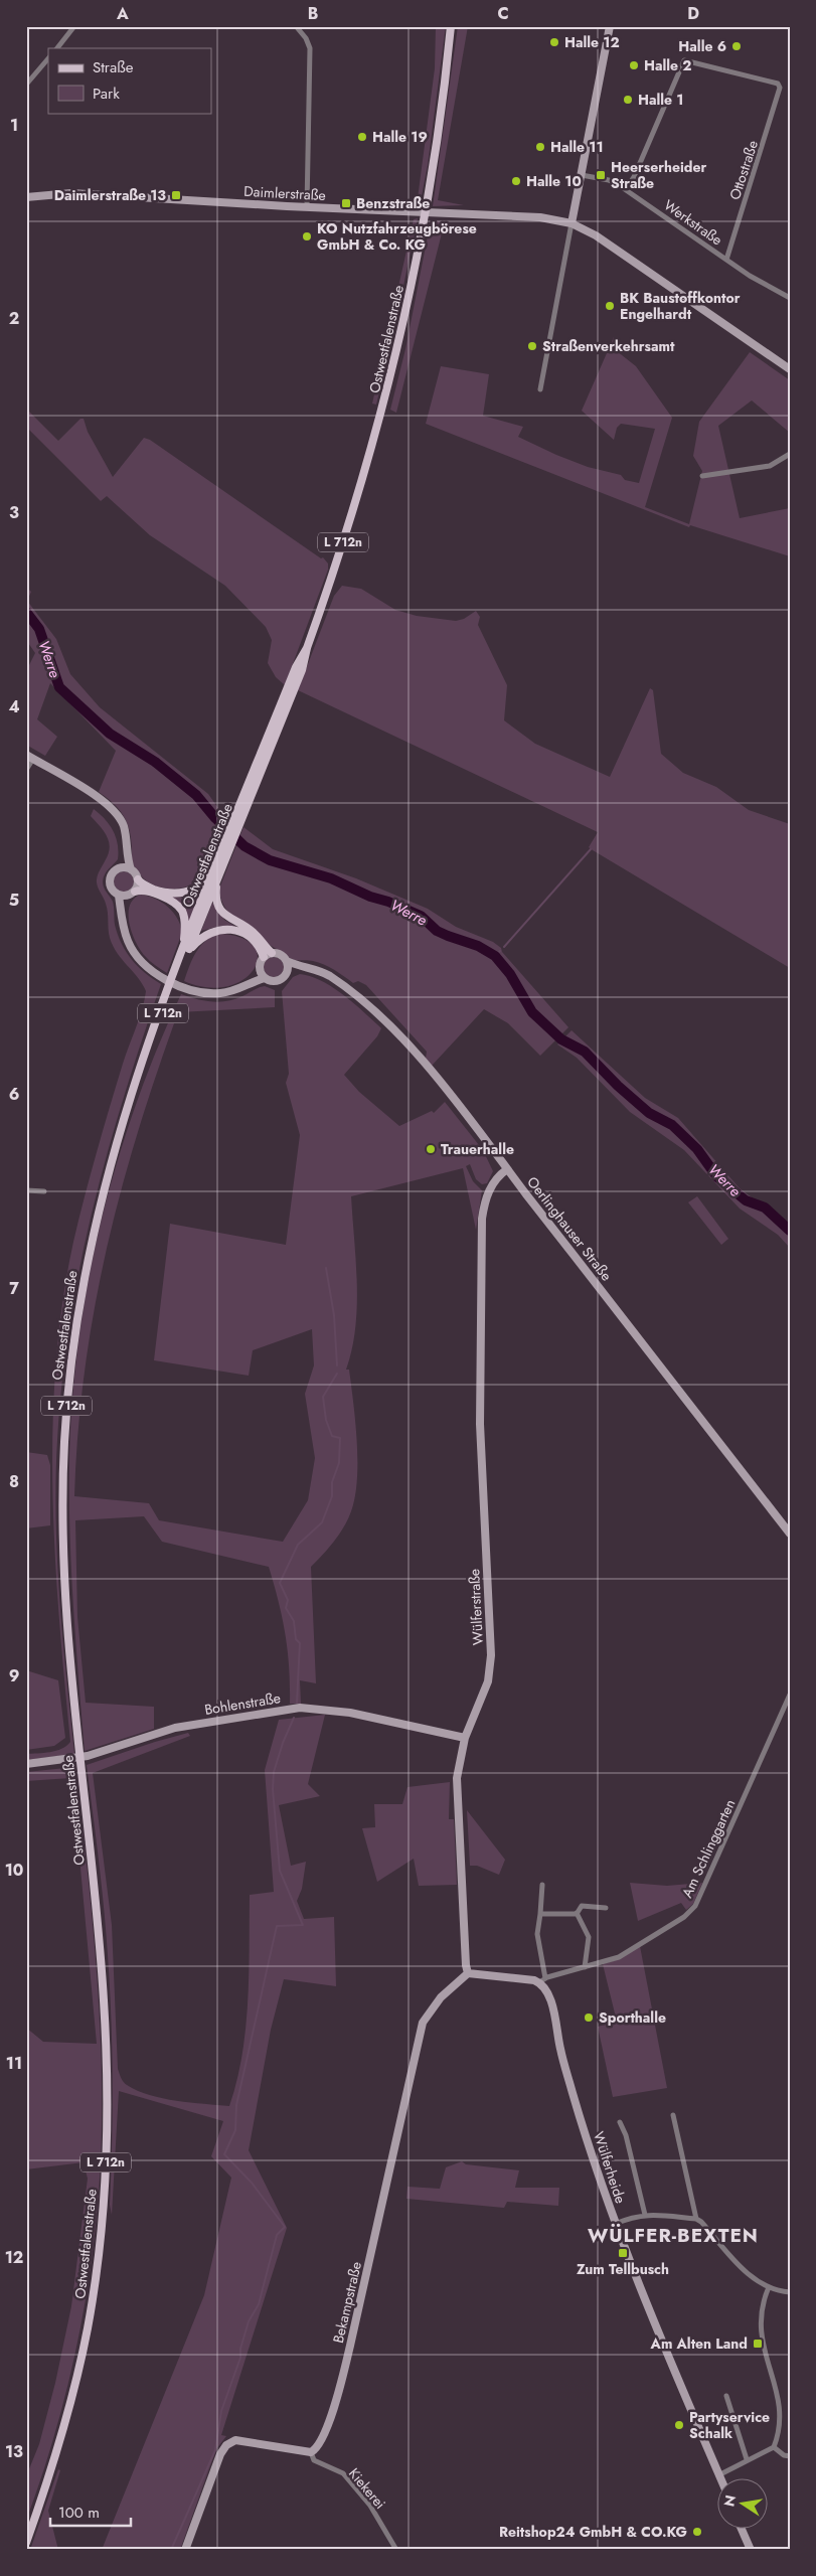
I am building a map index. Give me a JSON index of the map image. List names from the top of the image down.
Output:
{
  "streets": {
    "main road": ["Ostwestfalenstraße", "L 712n"],
    "street": [
      "Ottostraße",
      "Daimlerstraße",
      "Werkstraße",
      "Oerlinghauser Straße",
      "Wülferstraße",
      "Bohlenstraße",
      "Am Schlinggarten",
      "Wülferheide",
      "Bekampstraße",
      "Kiekerei"
    ]
  },
  "crossings": [
    ["Ottostraße", "Werkstraße"],
    ["Ostwestfalenstraße", "L 712n"],
    ["L 712n", "Oerlinghauser Straße"],
    ["Oerlinghauser Straße", "Wülferstraße"],
    ["Wülferstraße", "Bohlenstraße"],
    ["Wülferstraße", "Bekampstraße"],
    ["Am Schlinggarten", "Wülferheide"],
    ["Bekampstraße", "Kiekerei"]
  ],
  "districts": ["WÜLFER-BEXTEN"],
  "water": ["Werre"],
  "places": {
    "other": [
      "Halle 12",
      "Halle 6",
      "Halle 2",
      "Halle 1",
      "Halle 19",
      "Halle 11",
      "Halle 10",
      "KO Nutzfahrzeugbörese GmbH & Co. KG",
      "BK Baustoffkontor Engelhardt",
      "Straßenverkehrsamt",
      "Trauerhalle",
      "Sporthalle",
      "Partyservice Schalk",
      "Reitshop24 GmbH & CO.KG"
    ],
    "transit": [
      "Heerserheider Straße",
      "Daimlerstraße 13",
      "Benzstraße",
      "Zum Tellbusch",
      "Am Alten Land"
    ]
  },
  "legend": ["Straße", "Park"],
  "scale_bar": "100 m",
  "north": "left",
  "grid": {
    "columns": [
      "A",
      "B",
      "C",
      "D"
    ],
    "rows": [
      "1",
      "2",
      "3",
      "4",
      "5",
      "6",
      "7",
      "8",
      "9",
      "10",
      "11",
      "12",
      "13"
    ]
  }
}
